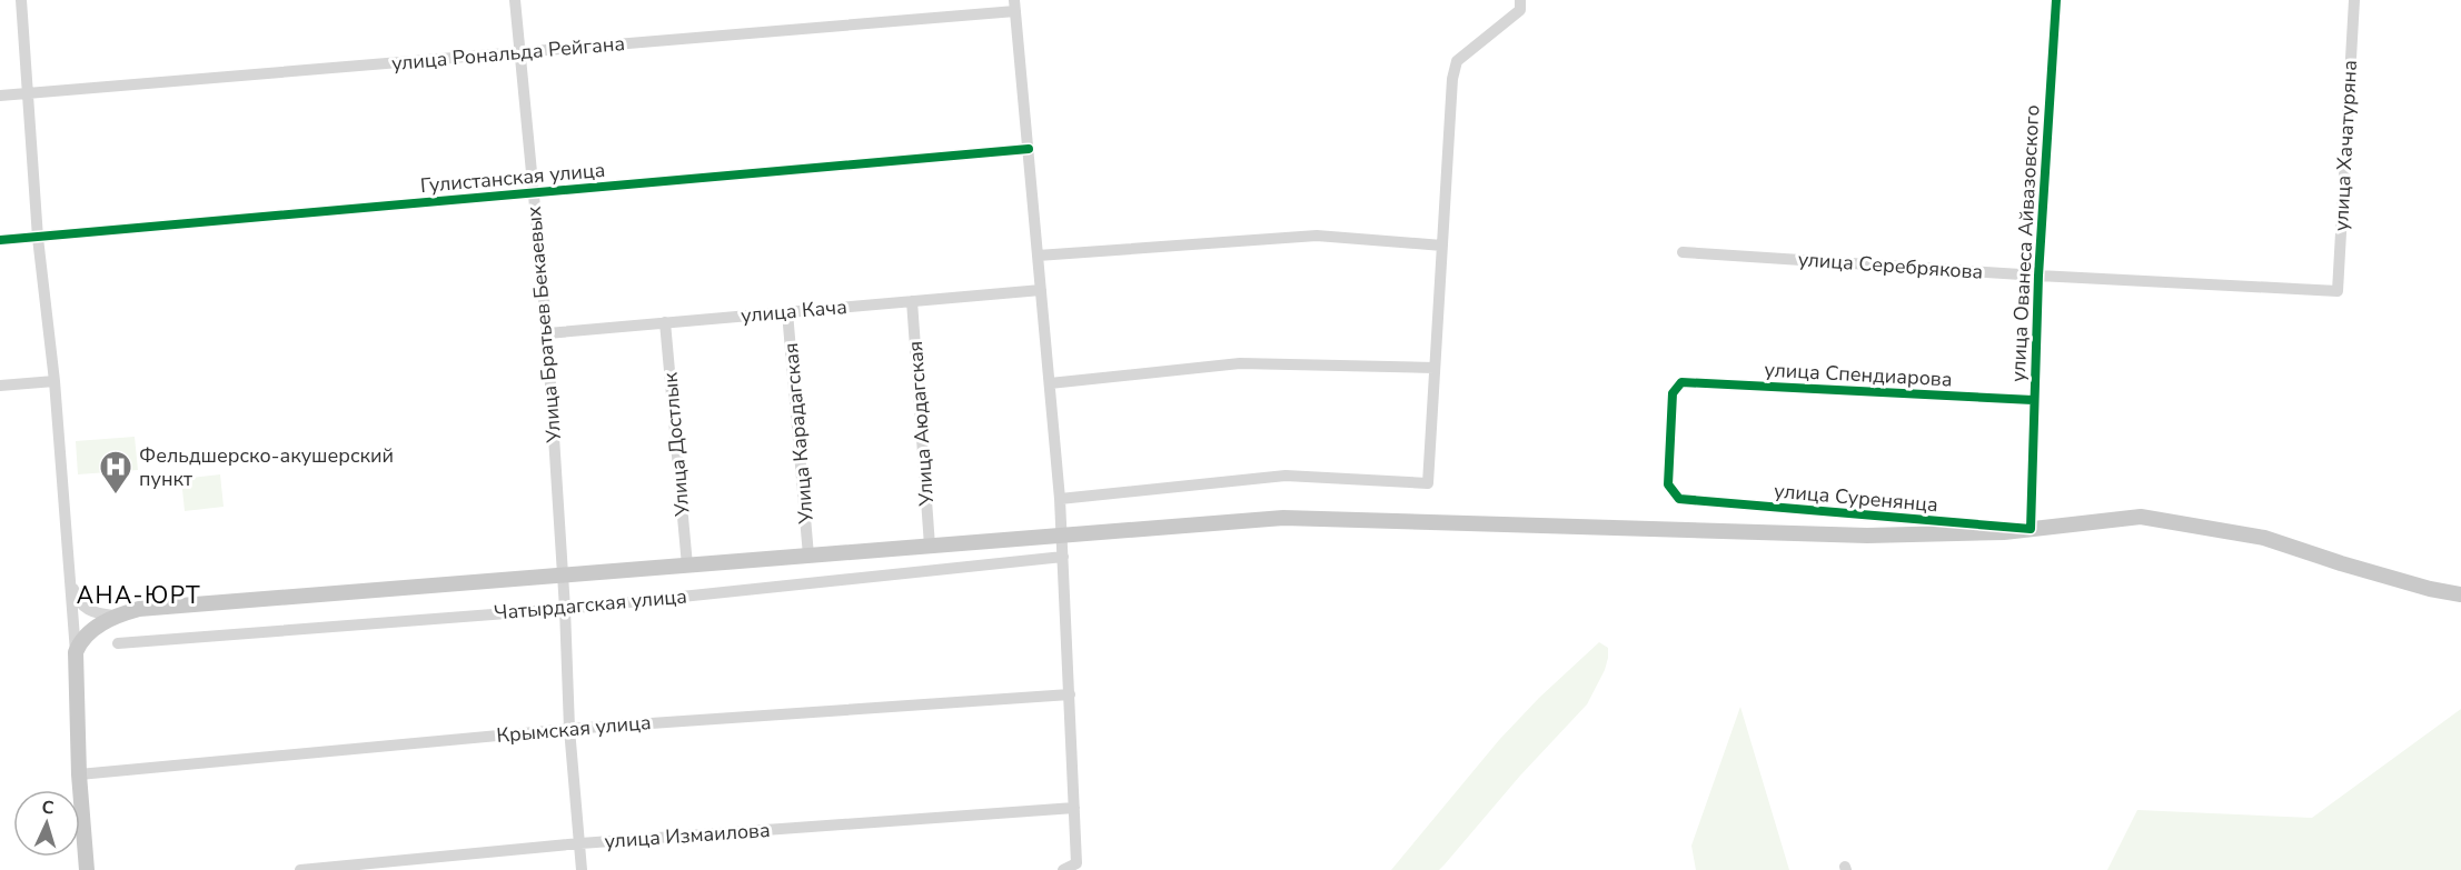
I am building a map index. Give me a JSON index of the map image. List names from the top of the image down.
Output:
{
  "streets": {
    "street": [
      "улица Рональда Рейгана",
      "улица Хачатуряна",
      "Гулистанская улица",
      "улица Ованеса Айвазовского",
      "улица Серебрякова",
      "улица Кача",
      "Улица Братьев Бекаевых",
      "улица Спендиарова",
      "Улица Аюдагская",
      "Улица Карадагская",
      "Улица Достлык",
      "улица Суренянца",
      "Чатырдагская улица",
      "Крымская улица",
      "улица Измаилова"
    ]
  },
  "crossings": [
    ["улица Рональда Рейгана", "Улица Братьев Бекаевых"],
    ["улица Хачатуряна", "улица Серебрякова"],
    ["Гулистанская улица", "Улица Братьев Бекаевых"],
    ["улица Ованеса Айвазовского", "улица Серебрякова"],
    ["улица Ованеса Айвазовского", "улица Спендиарова"],
    ["улица Ованеса Айвазовского", "улица Суренянца"],
    ["улица Кача", "Улица Братьев Бекаевых"],
    ["улица Кача", "Улица Аюдагская"],
    ["улица Кача", "Улица Карадагская"],
    ["улица Кача", "Улица Достлык"],
    ["Улица Братьев Бекаевых", "Чатырдагская улица"],
    ["Улица Братьев Бекаевых", "Крымская улица"],
    ["Улица Братьев Бекаевых", "улица Измаилова"],
    ["улица Спендиарова", "улица Суренянца"]
  ],
  "districts": ["АНА-ЮРТ"],
  "places": {
    "hospital": ["Фельдшерско-акушерский пункт"]
  },
  "north": "top"
}
